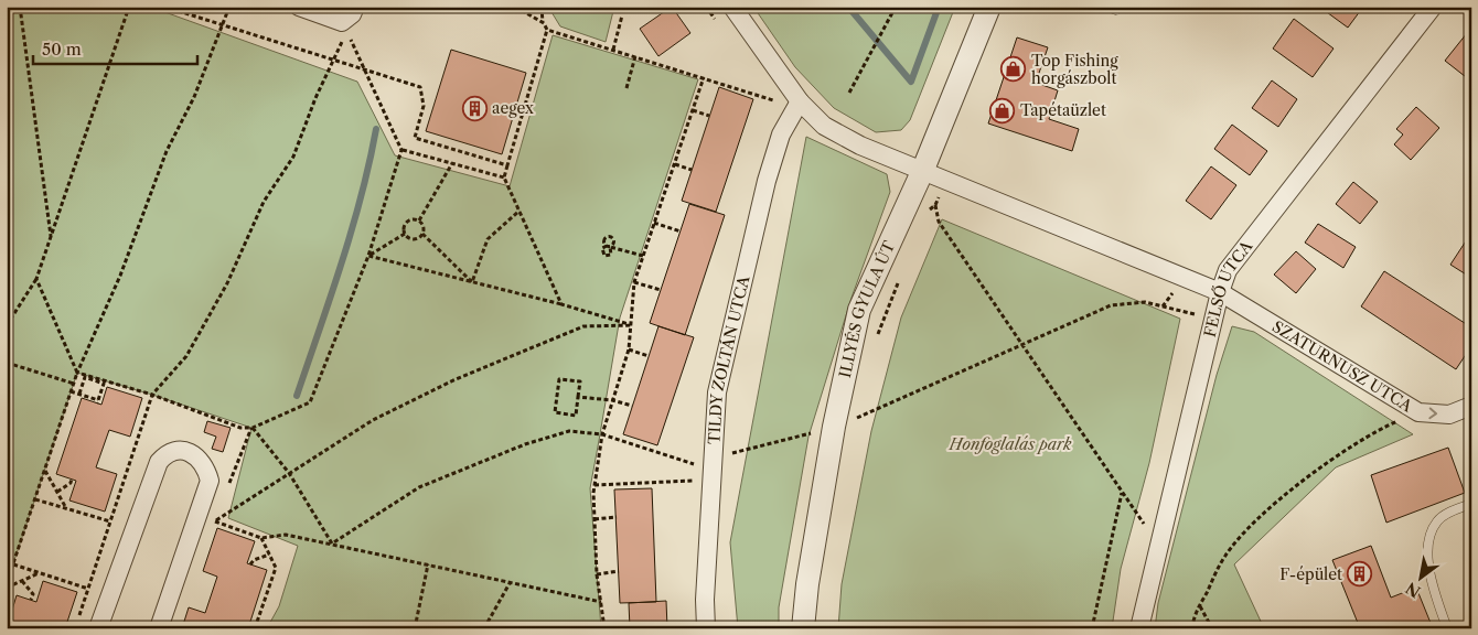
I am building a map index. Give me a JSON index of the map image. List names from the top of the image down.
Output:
{
  "streets": {
    "street": [
      "FELSŐ UTCA",
      "ILLYÉS GYULA ÚT",
      "TILDY ZOLTÁN UTCA",
      "SZATURNUSZ UTCA"
    ]
  },
  "crossings": [
    ["FELSŐ UTCA", "SZATURNUSZ UTCA"],
    ["ILLYÉS GYULA ÚT", "SZATURNUSZ UTCA"]
  ],
  "parks": ["Honfoglalás park"],
  "places": {
    "shop": ["Top Fishing horgászbolt", "Tapétaüzlet"],
    "building": ["aegex", "F-épület"]
  },
  "scale_bar": "50 m",
  "north": "bottom left"
}
